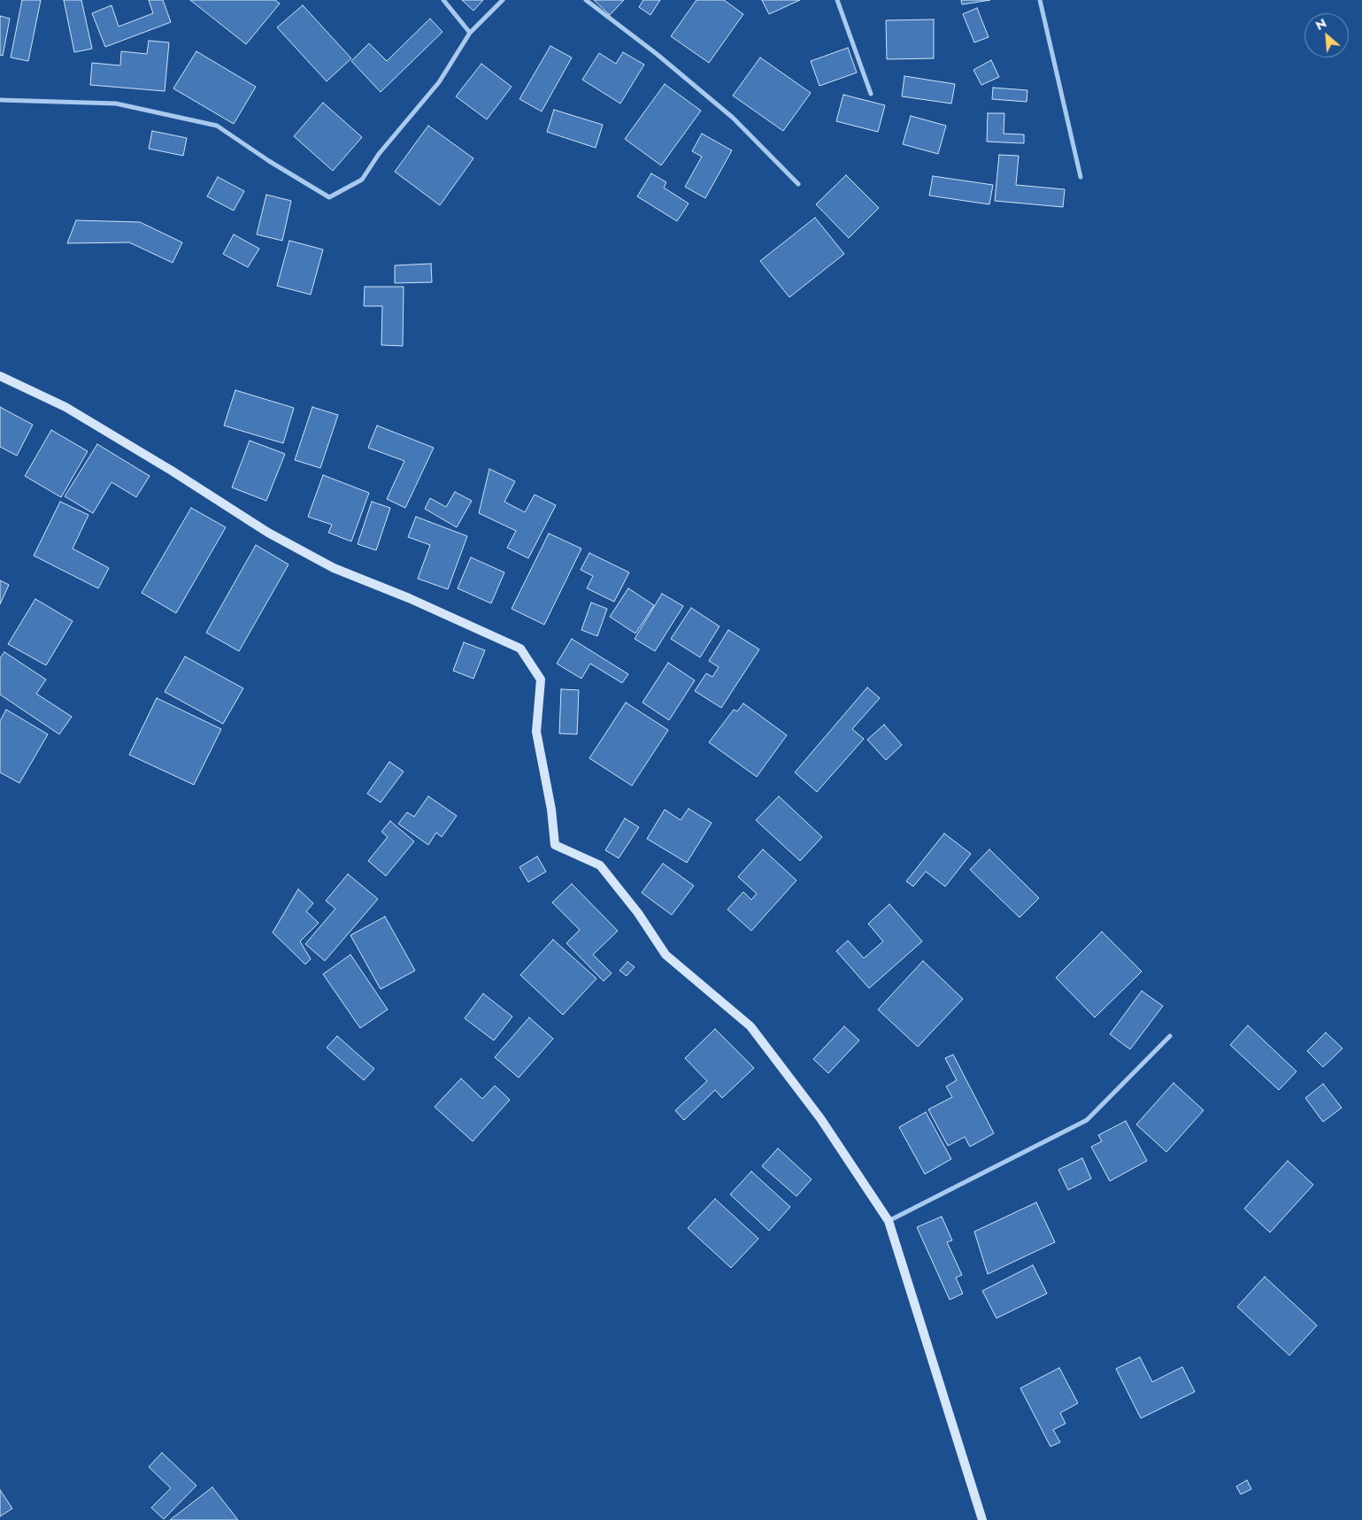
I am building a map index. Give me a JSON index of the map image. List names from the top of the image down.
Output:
{
  "north": "top left"
}
